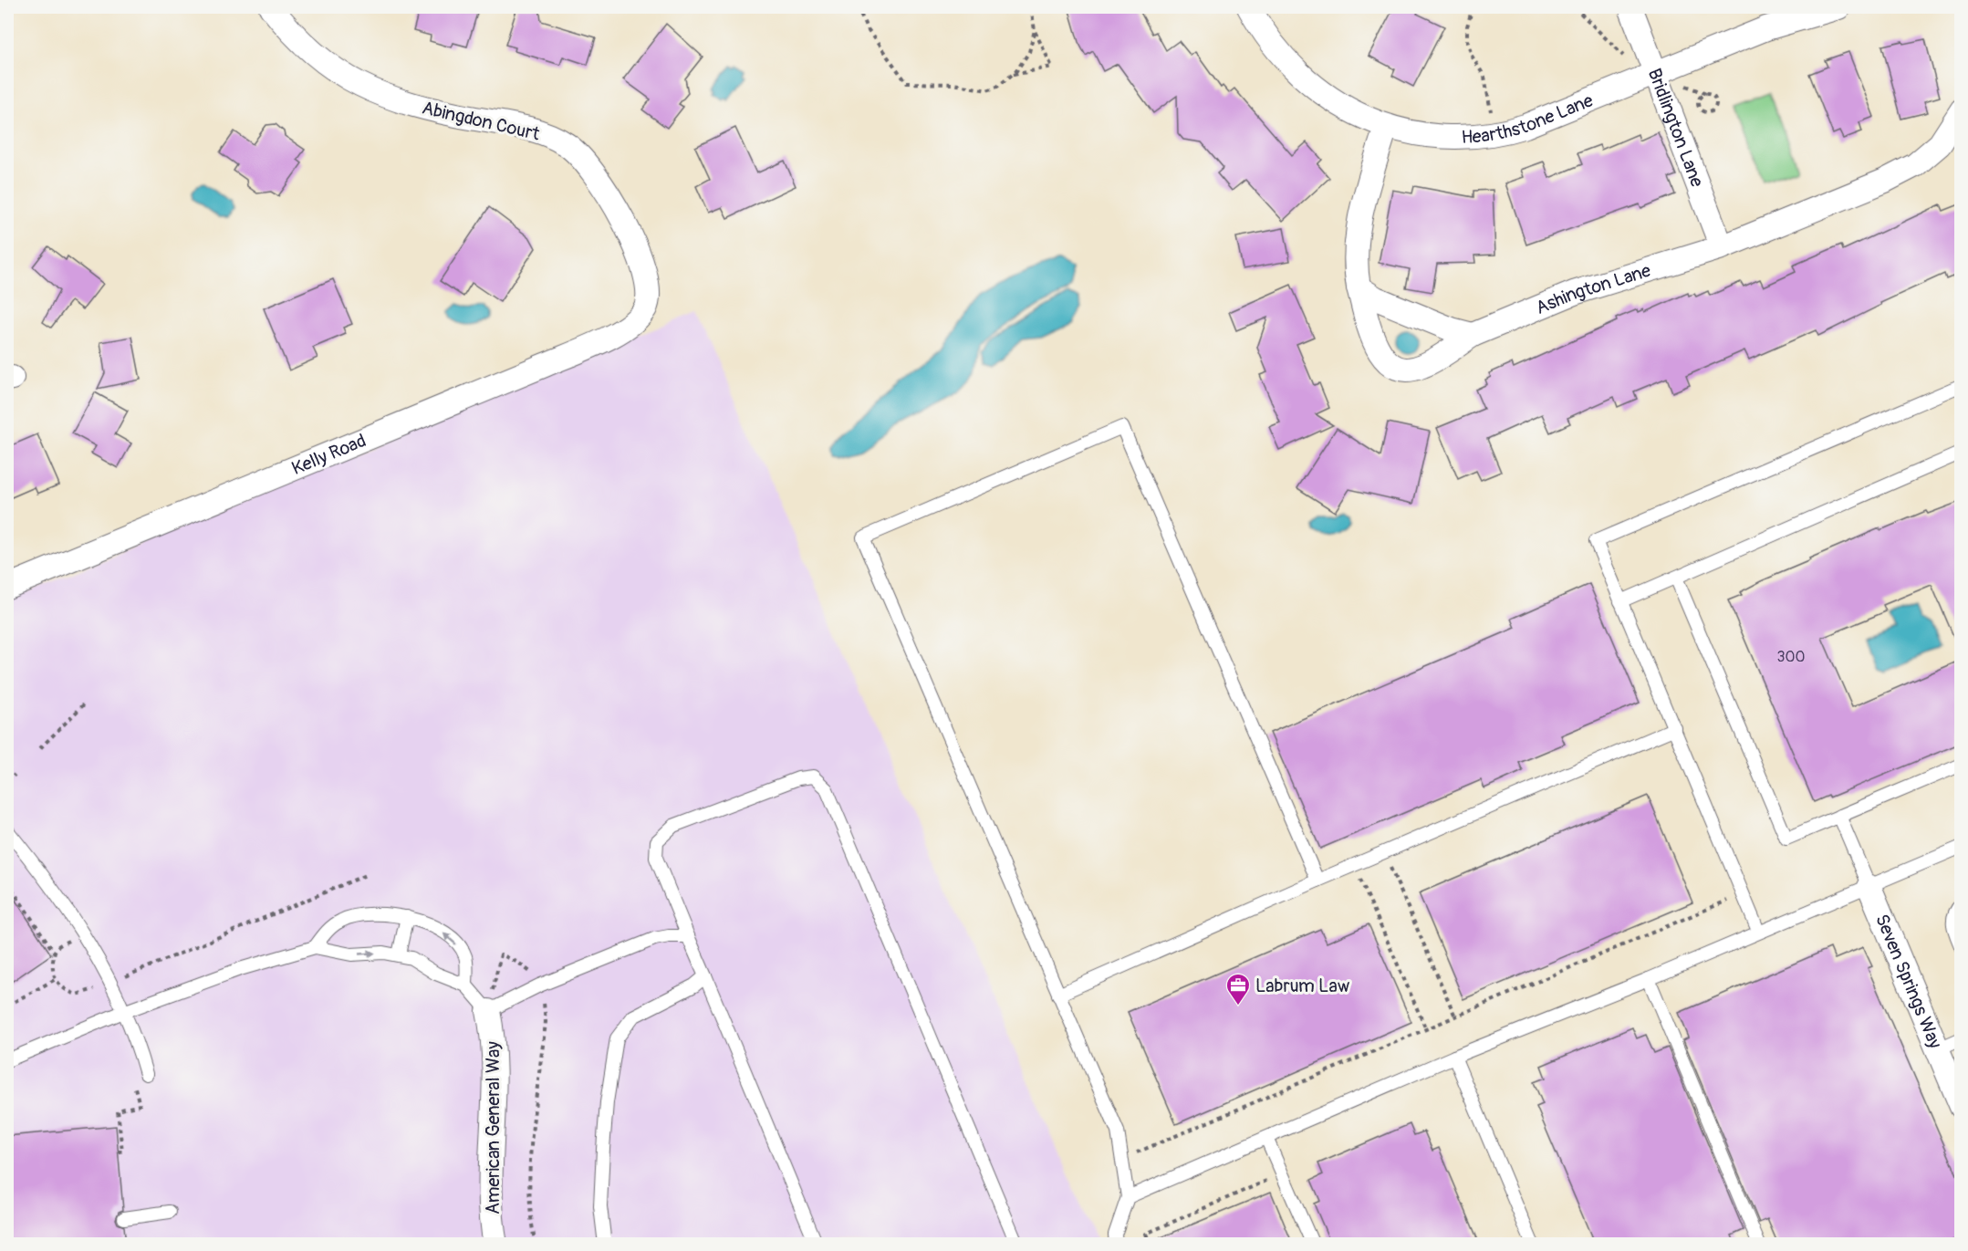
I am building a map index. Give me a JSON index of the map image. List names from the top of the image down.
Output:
{
  "streets": {
    "street": [
      "Hearthstone Lane",
      "Abingdon Court",
      "Bridlington Lane",
      "Ashington Lane",
      "Kelly Road",
      "Seven Springs Way",
      "American General Way"
    ]
  },
  "crossings": [
    ["Hearthstone Lane", "Bridlington Lane"],
    ["Abingdon Court", "Kelly Road"],
    ["Bridlington Lane", "Ashington Lane"]
  ],
  "places": {
    "office": ["Labrum Law"]
  },
  "house_numbers": ["300"]
}
